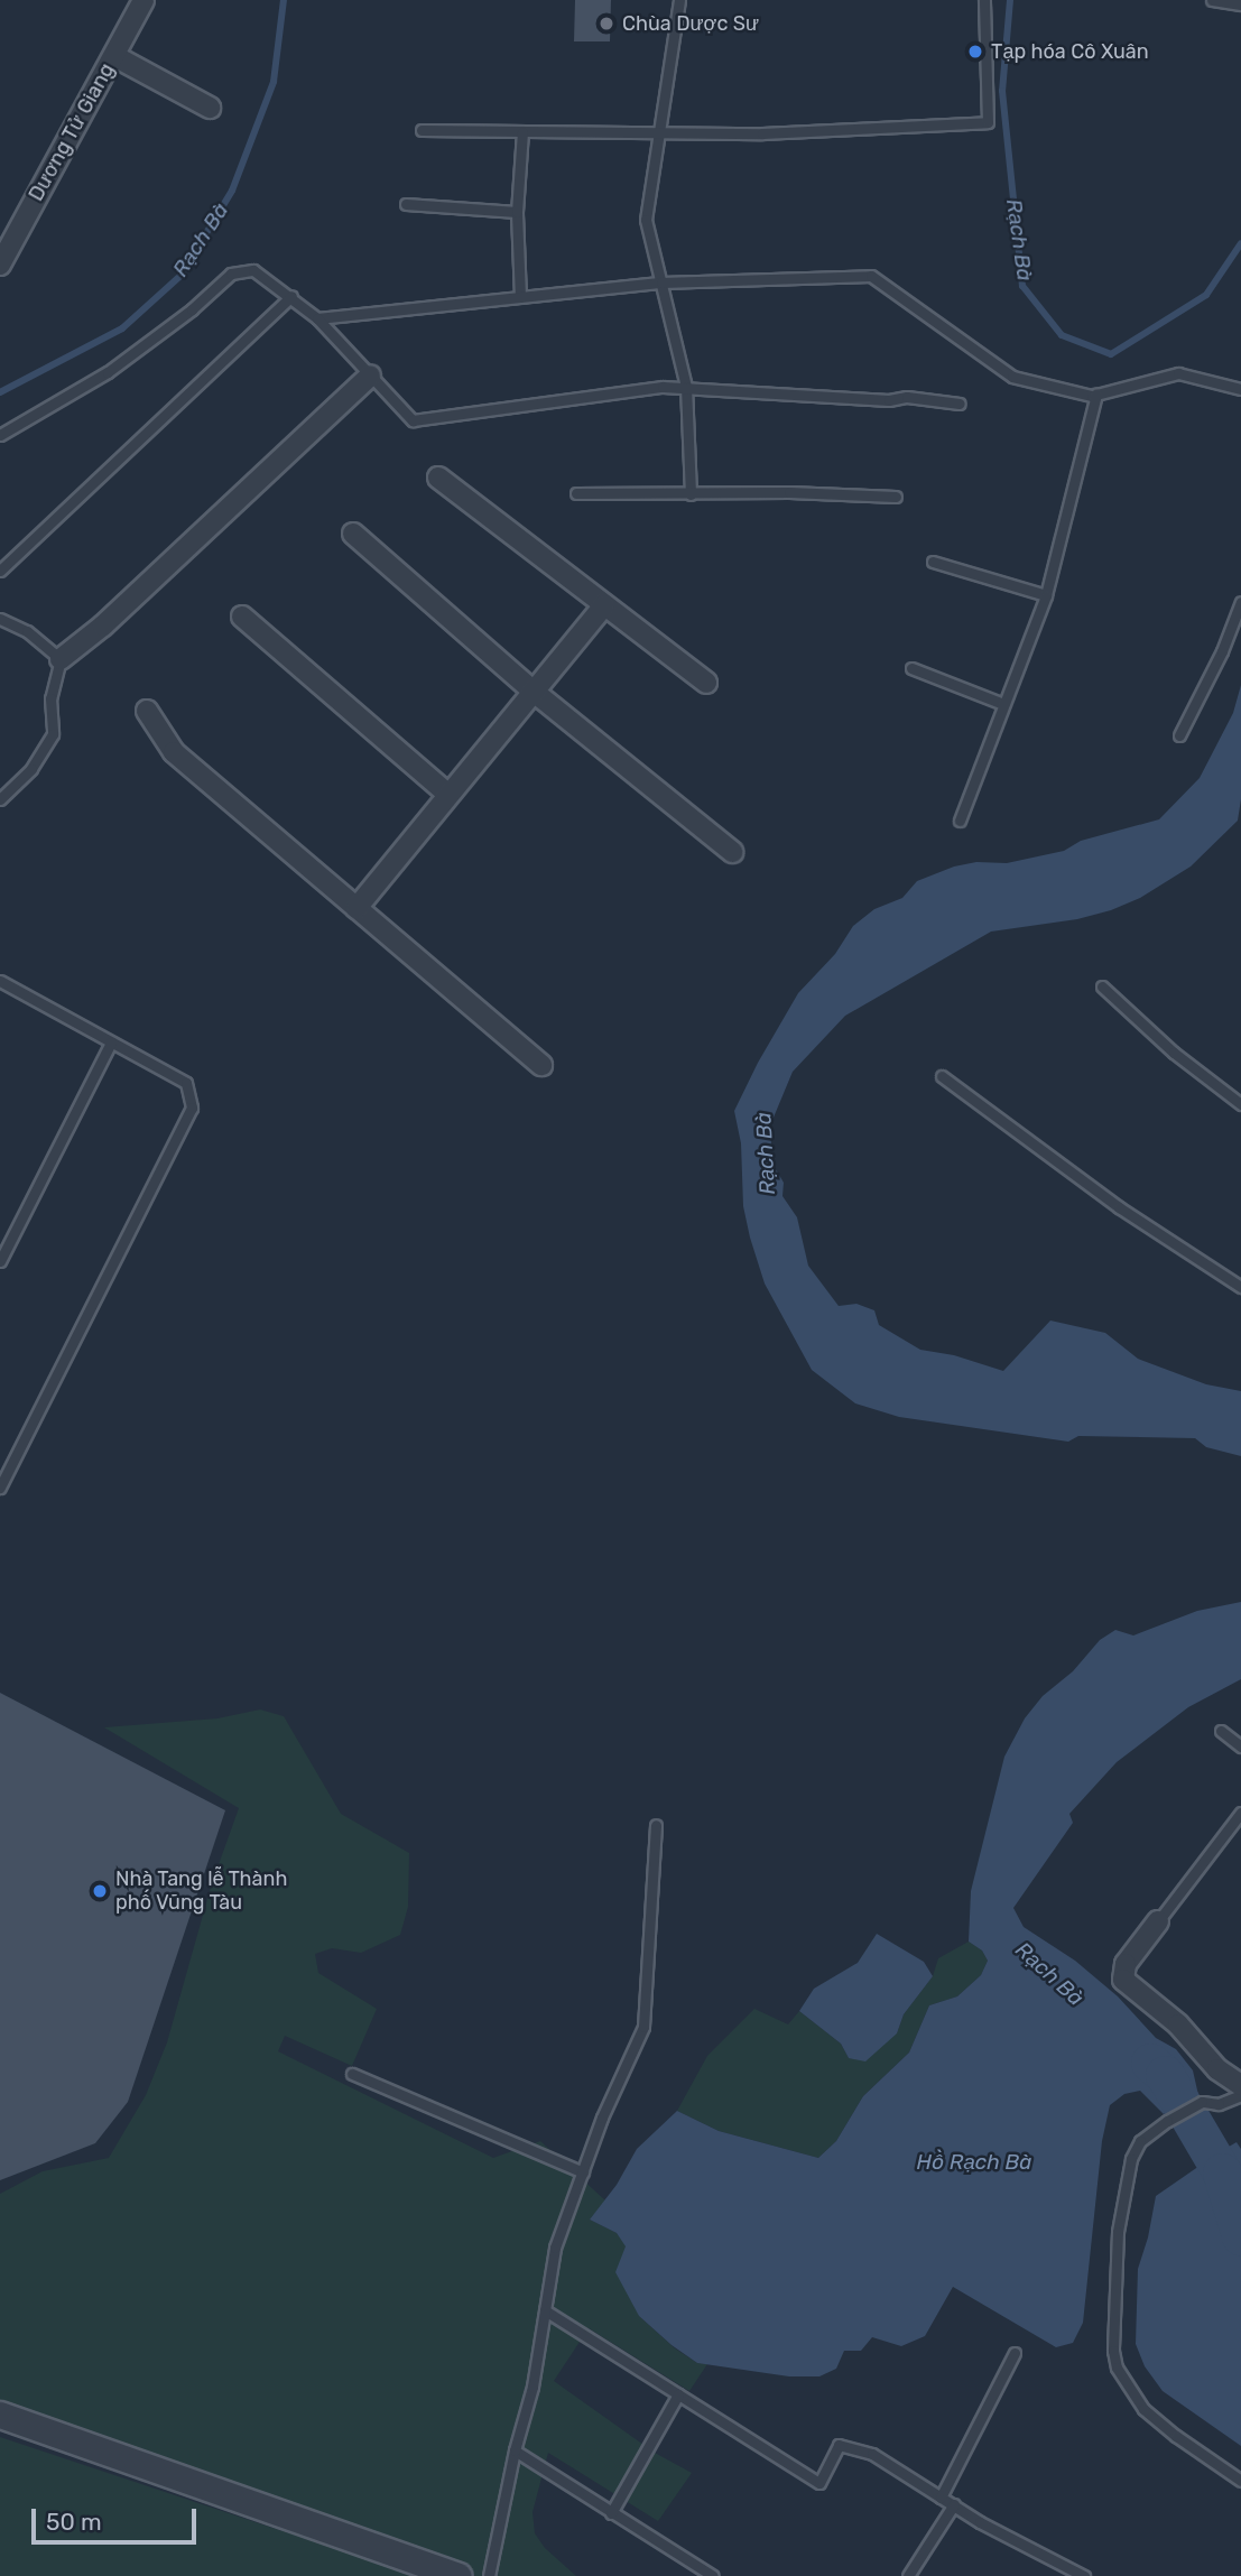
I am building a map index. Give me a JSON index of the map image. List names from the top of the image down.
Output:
{
  "streets": {
    "street": ["Dương Tử Giang"]
  },
  "water": ["Rạch Bà", "Hồ Rạch Bà"],
  "places": ["Chùa Dược Sư", "Tạp hóa Cô Xuân", "Nhà Tang lễ Thành phố Vũng Tàu"],
  "scale_bar": "50 m"
}
